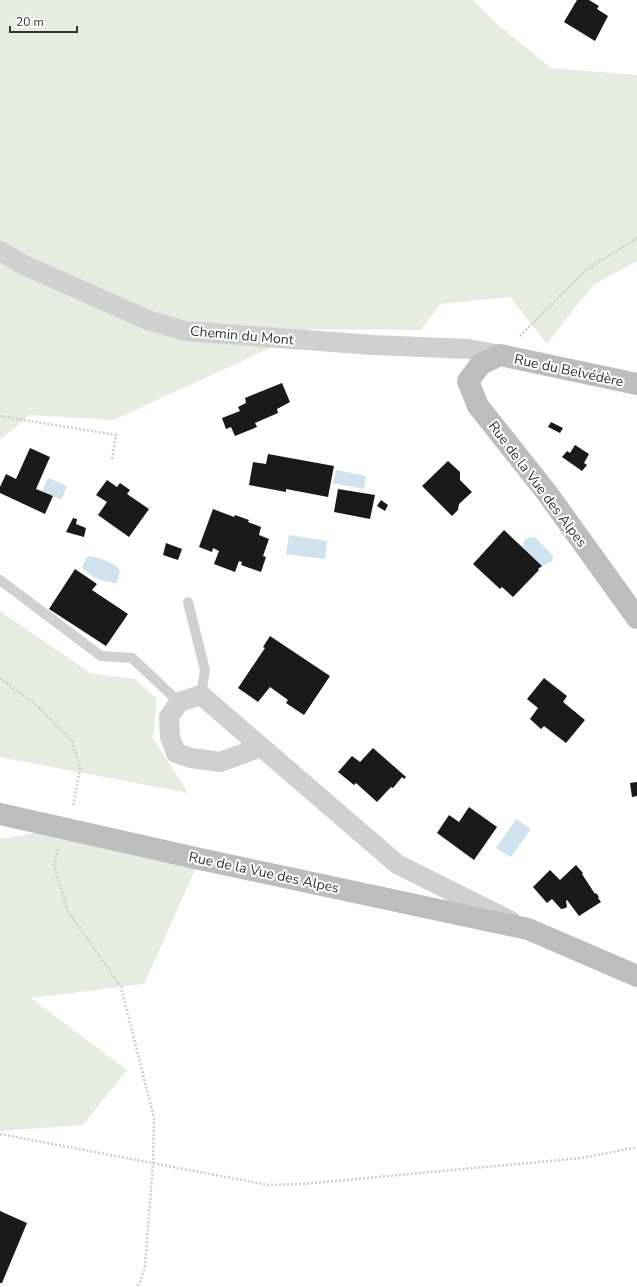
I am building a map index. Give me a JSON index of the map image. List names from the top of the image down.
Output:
{
  "streets": {
    "street": ["Chemin du Mont", "Rue du Belvédère", "Rue de la Vue des Alpes"]
  },
  "crossings": [
    ["Chemin du Mont", "Rue du Belvédère"],
    ["Chemin du Mont", "Rue de la Vue des Alpes"],
    ["Rue du Belvédère", "Rue de la Vue des Alpes"]
  ],
  "scale_bar": "20 m"
}
